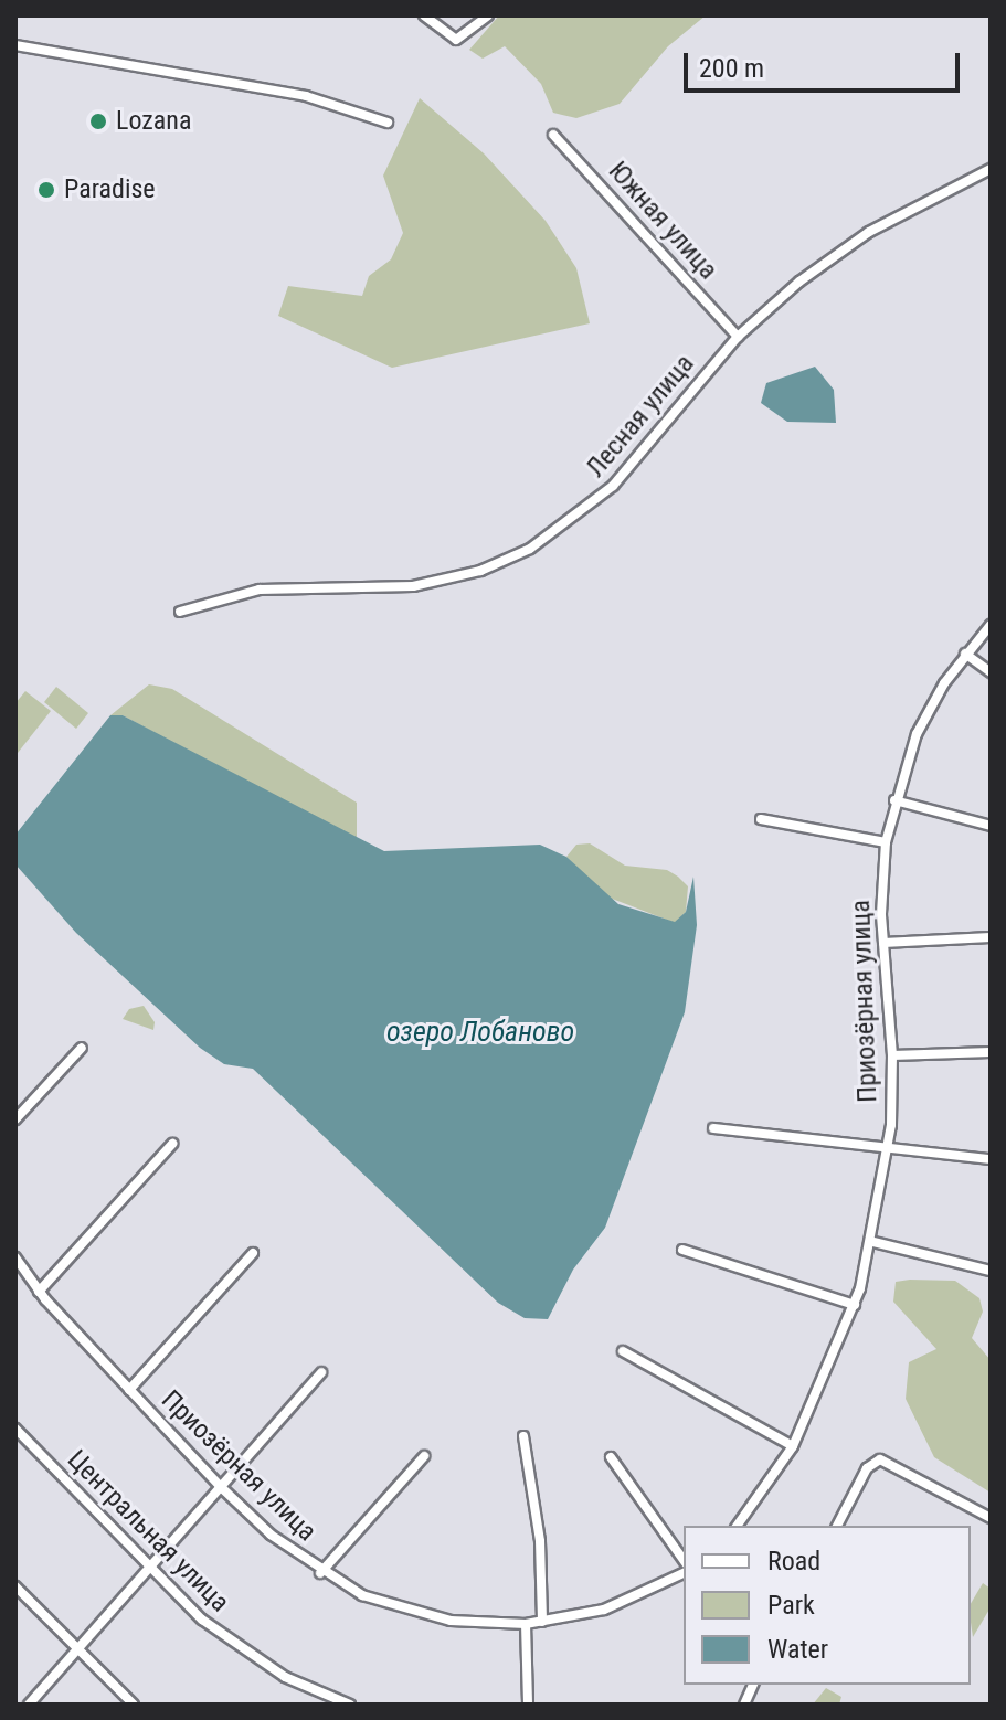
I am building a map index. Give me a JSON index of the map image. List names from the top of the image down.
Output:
{
  "streets": {
    "street": [
      "Южная улица",
      "Лесная улица",
      "Приозёрная улица",
      "Центральная улица"
    ]
  },
  "crossings": [
    ["Южная улица", "Лесная улица"]
  ],
  "water": ["озеро Лобаново"],
  "places": ["Lozana", "Paradise"],
  "legend": ["Road", "Park", "Water"],
  "scale_bar": "200 m"
}
